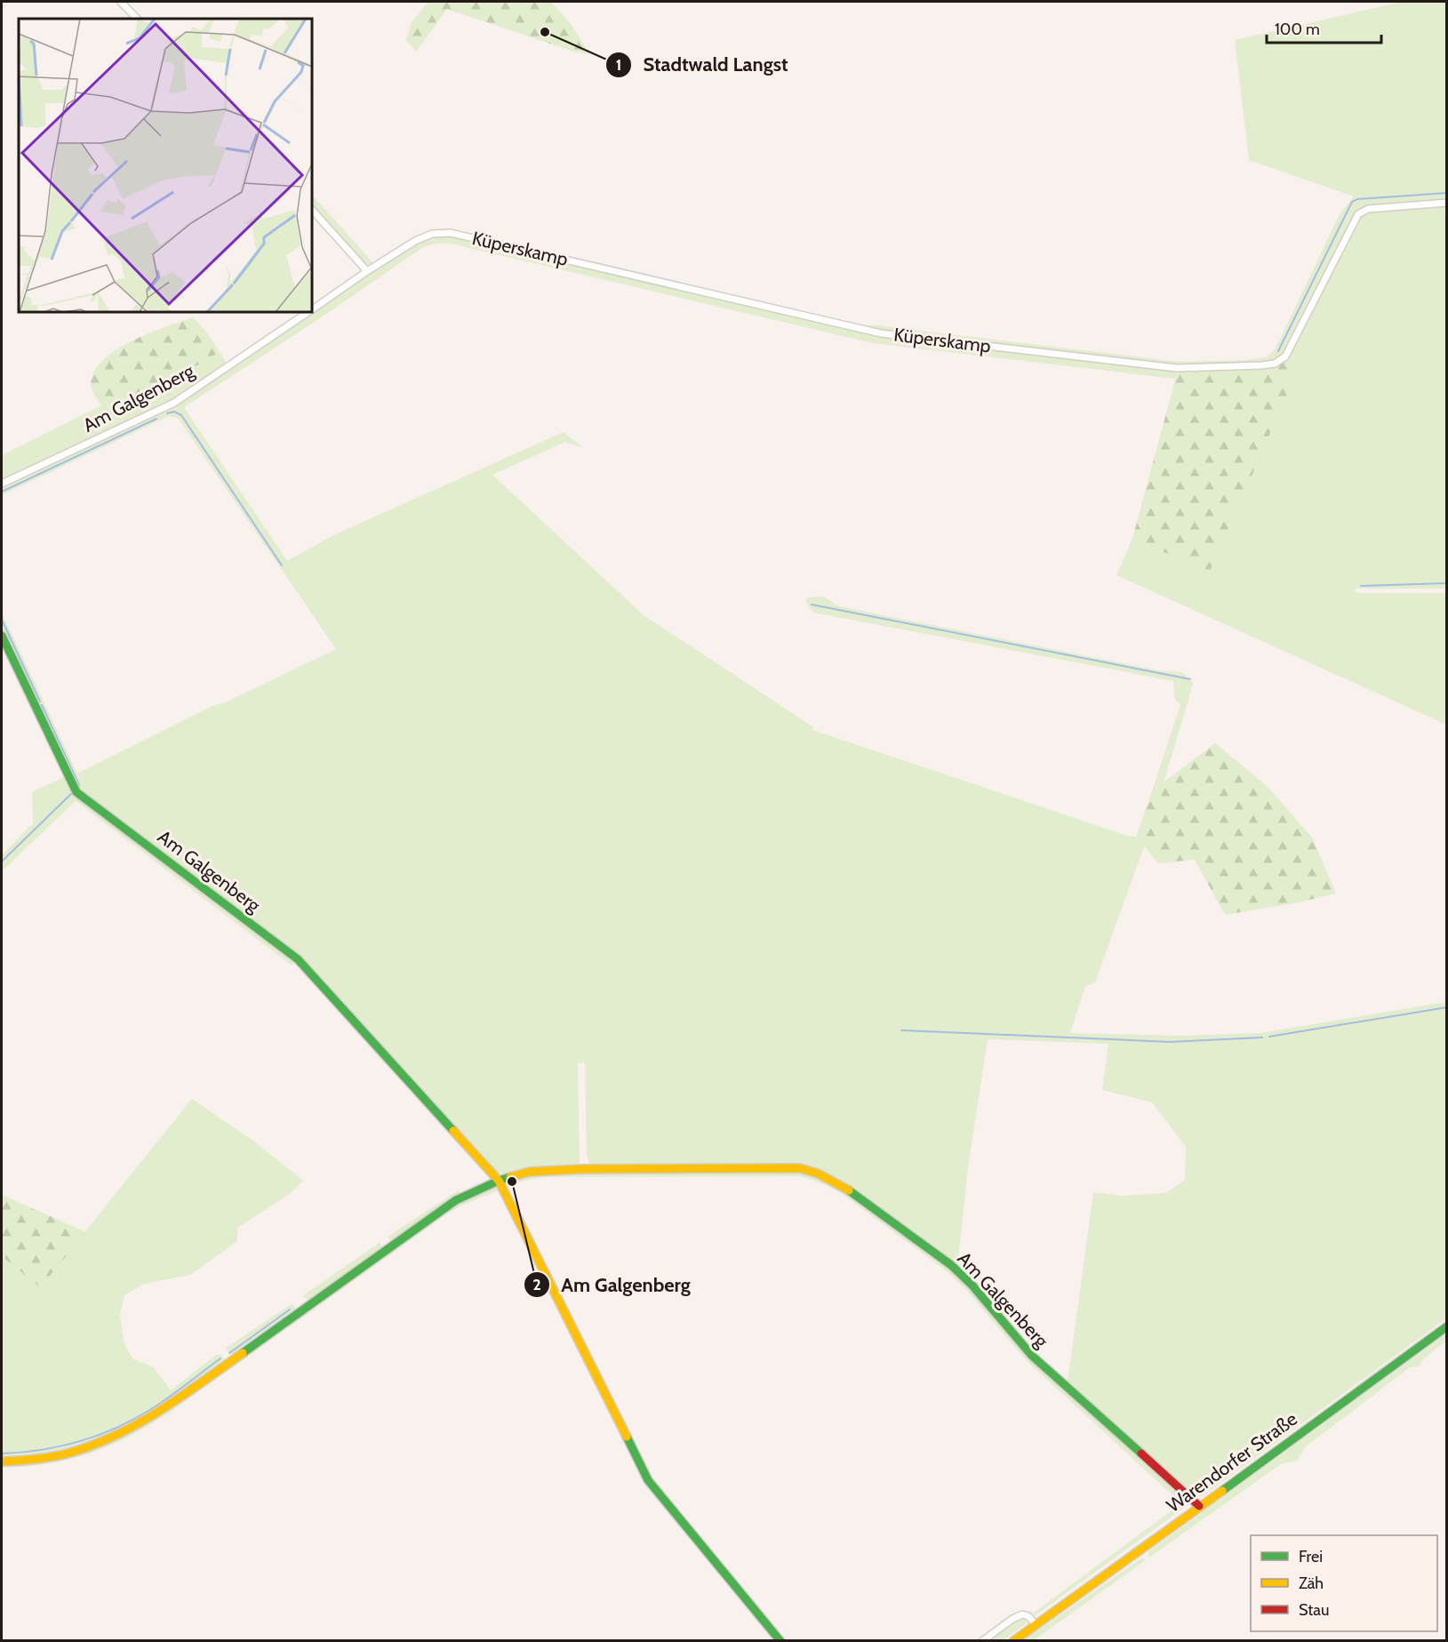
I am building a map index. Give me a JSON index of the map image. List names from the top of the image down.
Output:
{
  "streets": {
    "street": ["Küperskamp", "Am Galgenberg", "Warendorfer Straße"]
  },
  "crossings": [
    ["Küperskamp", "Am Galgenberg"],
    ["Am Galgenberg", "Warendorfer Straße"]
  ],
  "places": ["Stadtwald Langst", "Am Galgenberg"],
  "legend": ["Frei", "Zäh", "Stau"],
  "scale_bar": "100 m"
}
